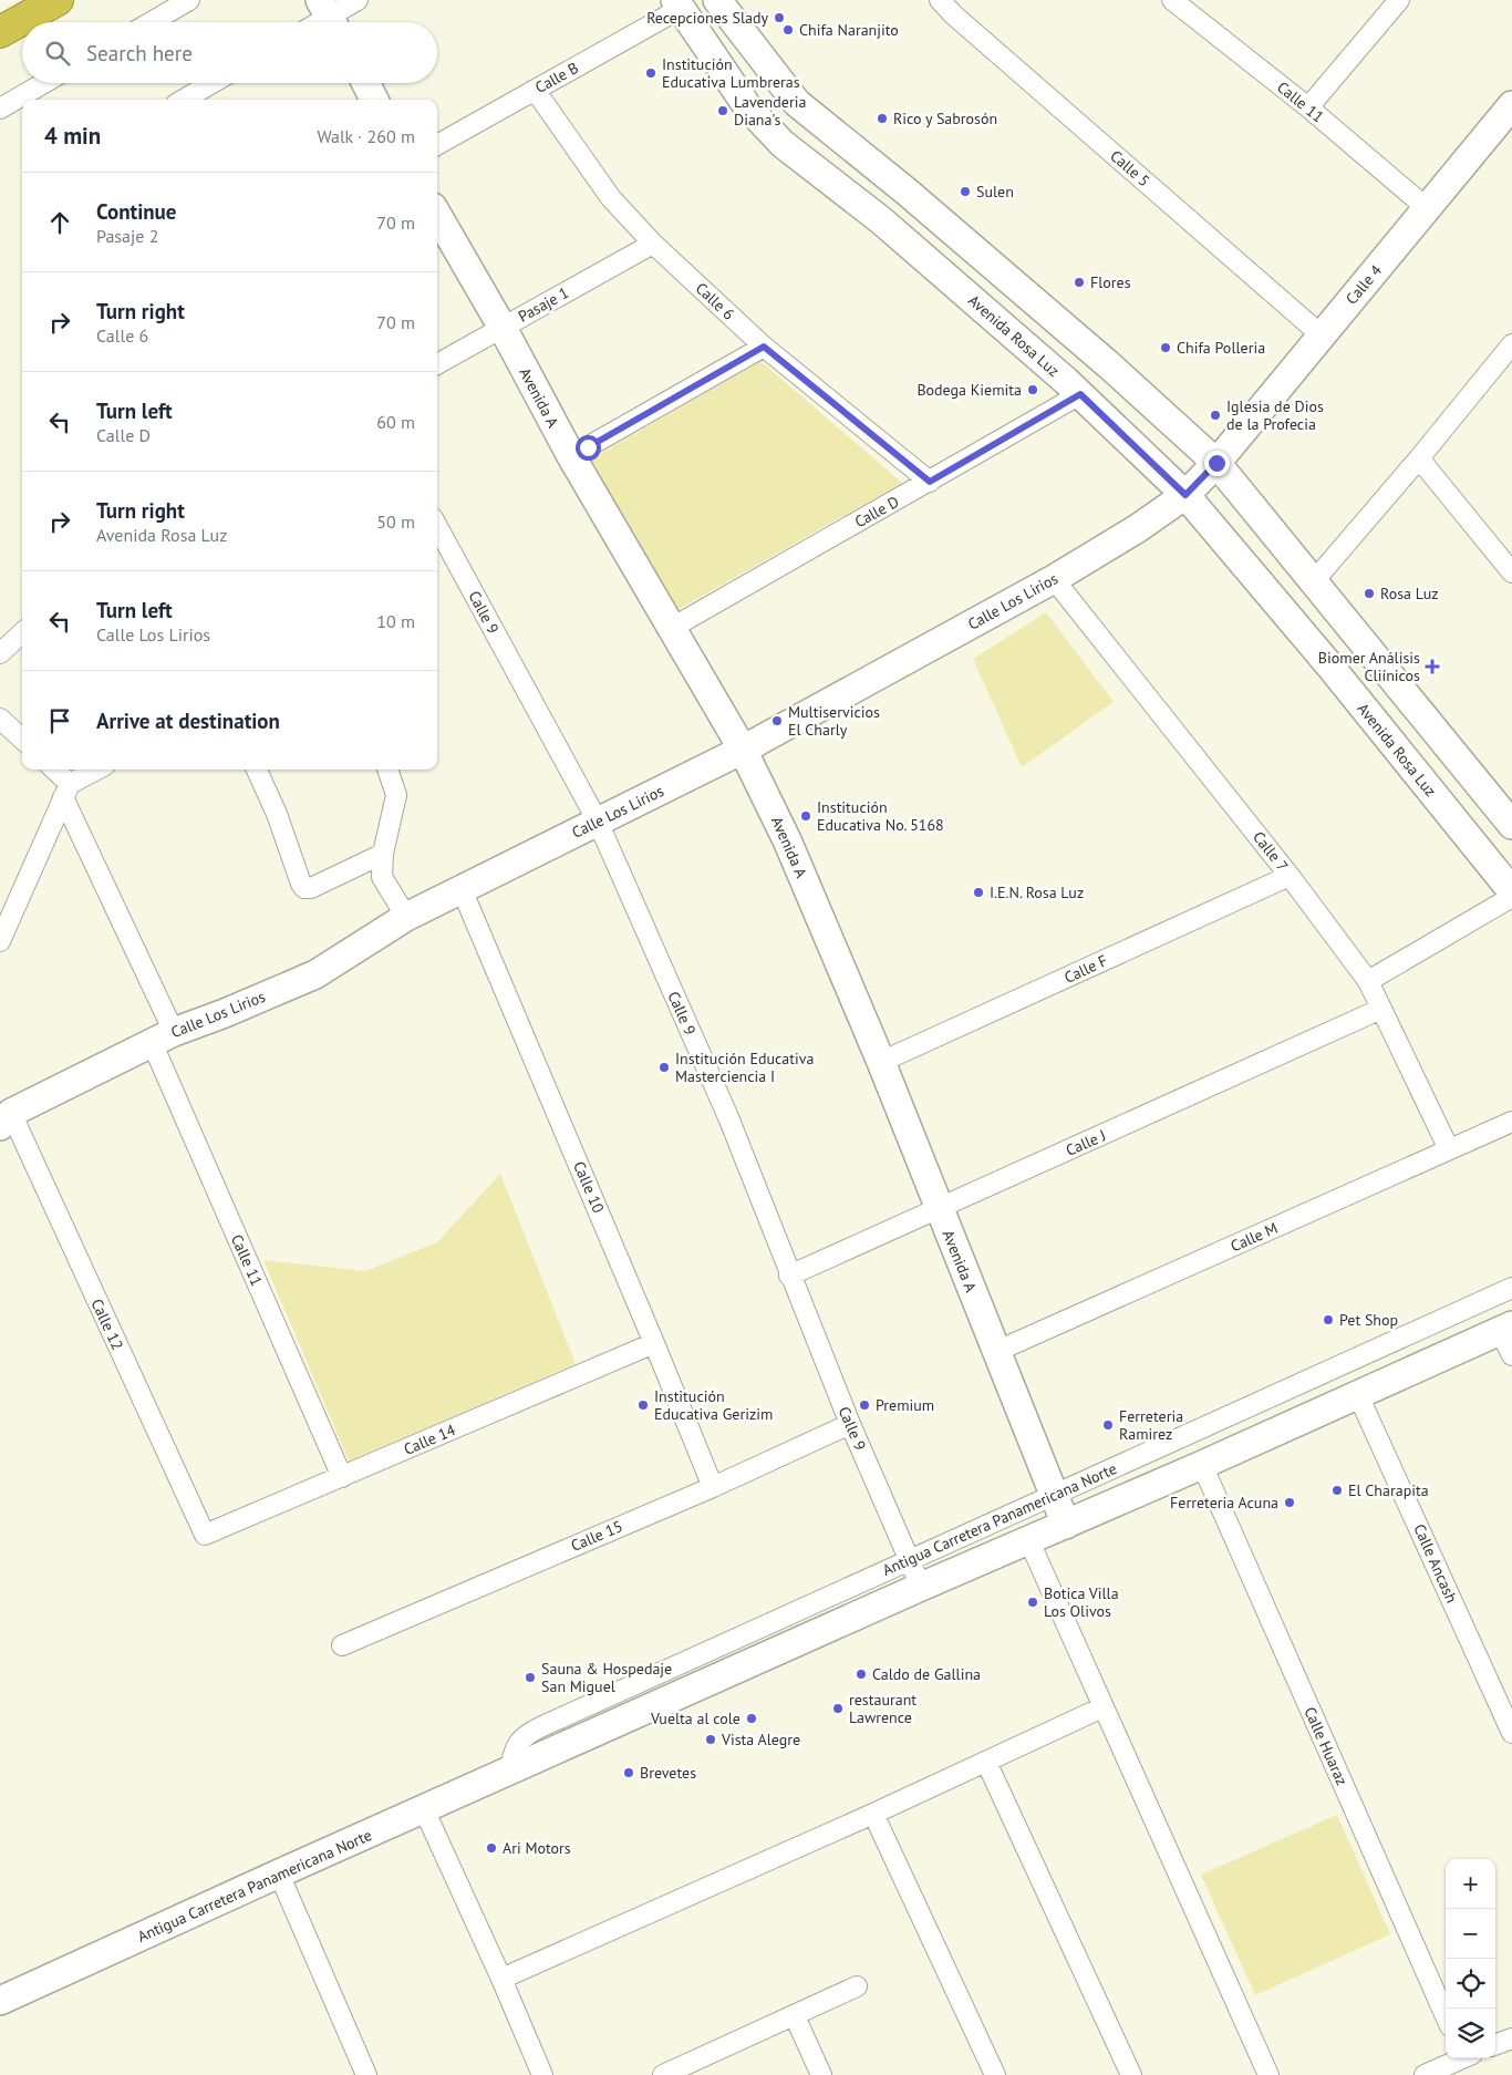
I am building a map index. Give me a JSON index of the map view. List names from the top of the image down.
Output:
{
  "streets": {
    "street": [
      "Calle B",
      "Calle 11",
      "Calle 5",
      "Calle 4",
      "Calle 6",
      "Pasaje 1",
      "Avenida Rosa Luz",
      "Avenida A",
      "Calle D",
      "Calle Los Lirios",
      "Calle 9",
      "Calle 7",
      "Calle F",
      "Calle J",
      "Calle 10",
      "Calle M",
      "Calle 12",
      "Calle 14",
      "Antigua Carretera Panamericana Norte",
      "Calle 15",
      "Calle Ancash",
      "Calle Huaraz"
    ]
  },
  "crossings": [
    ["Calle B", "Calle 6"],
    ["Calle B", "Avenida Rosa Luz"],
    ["Calle 11", "Calle 4"],
    ["Calle 11", "Calle Los Lirios"],
    ["Calle 11", "Calle 14"],
    ["Calle 5", "Calle 4"],
    ["Calle 4", "Calle Los Lirios"],
    ["Calle 6", "Pasaje 1"],
    ["Calle 6", "Calle D"],
    ["Pasaje 1", "Avenida A"],
    ["Avenida Rosa Luz", "Calle D"],
    ["Avenida Rosa Luz", "Calle Los Lirios"],
    ["Avenida A", "Calle D"],
    ["Avenida A", "Calle Los Lirios"],
    ["Avenida A", "Calle F"],
    ["Avenida A", "Calle J"],
    ["Avenida A", "Calle M"],
    ["Avenida A", "Antigua Carretera Panamericana Norte"],
    ["Calle Los Lirios", "Calle 9"],
    ["Calle Los Lirios", "Calle 7"],
    ["Calle Los Lirios", "Calle 10"],
    ["Calle Los Lirios", "Calle 12"],
    ["Calle 9", "Calle J"],
    ["Calle 9", "Antigua Carretera Panamericana Norte"],
    ["Calle 9", "Calle 15"],
    ["Calle 7", "Calle F"],
    ["Calle 7", "Calle J"],
    ["Calle 7", "Calle M"],
    ["Calle 10", "Calle 14"],
    ["Calle 10", "Calle 15"],
    ["Calle 12", "Calle 14"],
    ["Antigua Carretera Panamericana Norte", "Calle Ancash"],
    ["Antigua Carretera Panamericana Norte", "Calle Huaraz"]
  ],
  "places": {
    "other": [
      "Recepciones Slady",
      "Chifa Naranjito",
      "Institución Educativa Lumbreras",
      "Lavenderia Diana's",
      "Rico y Sabrosón",
      "Sulen",
      "Flores",
      "Chifa Polleria",
      "Bodega Kiemita",
      "Iglesia de Dios de la Profecia",
      "Rosa Luz",
      "Multiservicios El Charly",
      "Institución Educativa No. 5168",
      "I.E.N. Rosa Luz",
      "Institución Educativa Masterciencia I",
      "Pet Shop",
      "Institución Educativa Gerizim",
      "Premium",
      "Ferreteria Ramirez",
      "El Charapita",
      "Ferreteria Acuna",
      "Botica Villa Los Olivos",
      "Caldo de Gallina",
      "Sauna & Hospedaje San Miguel",
      "restaurant Lawrence",
      "Vuelta al cole",
      "Vista Alegre",
      "Brevetes",
      "Ari Motors"
    ],
    "health": ["Biomer Análisis Cliínicos"]
  },
  "page": {
    "search": "Search here",
    "heading": ["4 min", "Walk · 260 m"],
    "list": [
      ["Continue", "Pasaje 2", "70 m"],
      ["Turn right", "Calle 6", "70 m"],
      ["Turn left", "Calle D", "60 m"],
      ["Turn right", "Avenida Rosa Luz", "50 m"],
      ["Turn left", "Calle Los Lirios", "10 m"],
      "Arrive at destination"
    ],
    "map_buttons": ["+", "−"]
  }
}
